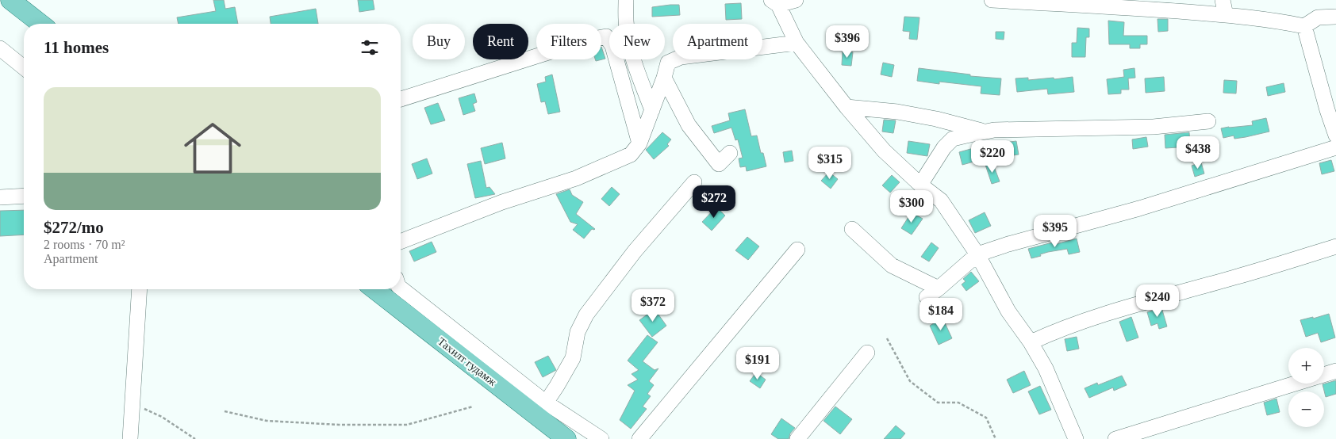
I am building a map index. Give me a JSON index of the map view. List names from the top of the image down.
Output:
{
  "streets": {
    "main road": ["Тахилт гудамж"]
  },
  "page": {
    "chip": [
      "Buy",
      "Rent",
      "Filters",
      "New",
      "Apartment"
    ],
    "heading": "11 homes",
    "price": [
      "$396",
      "$438",
      "$220",
      "$315",
      "$272",
      "$300",
      "$395",
      "$240",
      "$372",
      "$184",
      "$191"
    ],
    "list": [
      {
        "name": "$272/mo",
        "note": "2 rooms · 70 m² · Apartment"
      }
    ],
    "map_buttons": ["+", "−"]
  }
}
